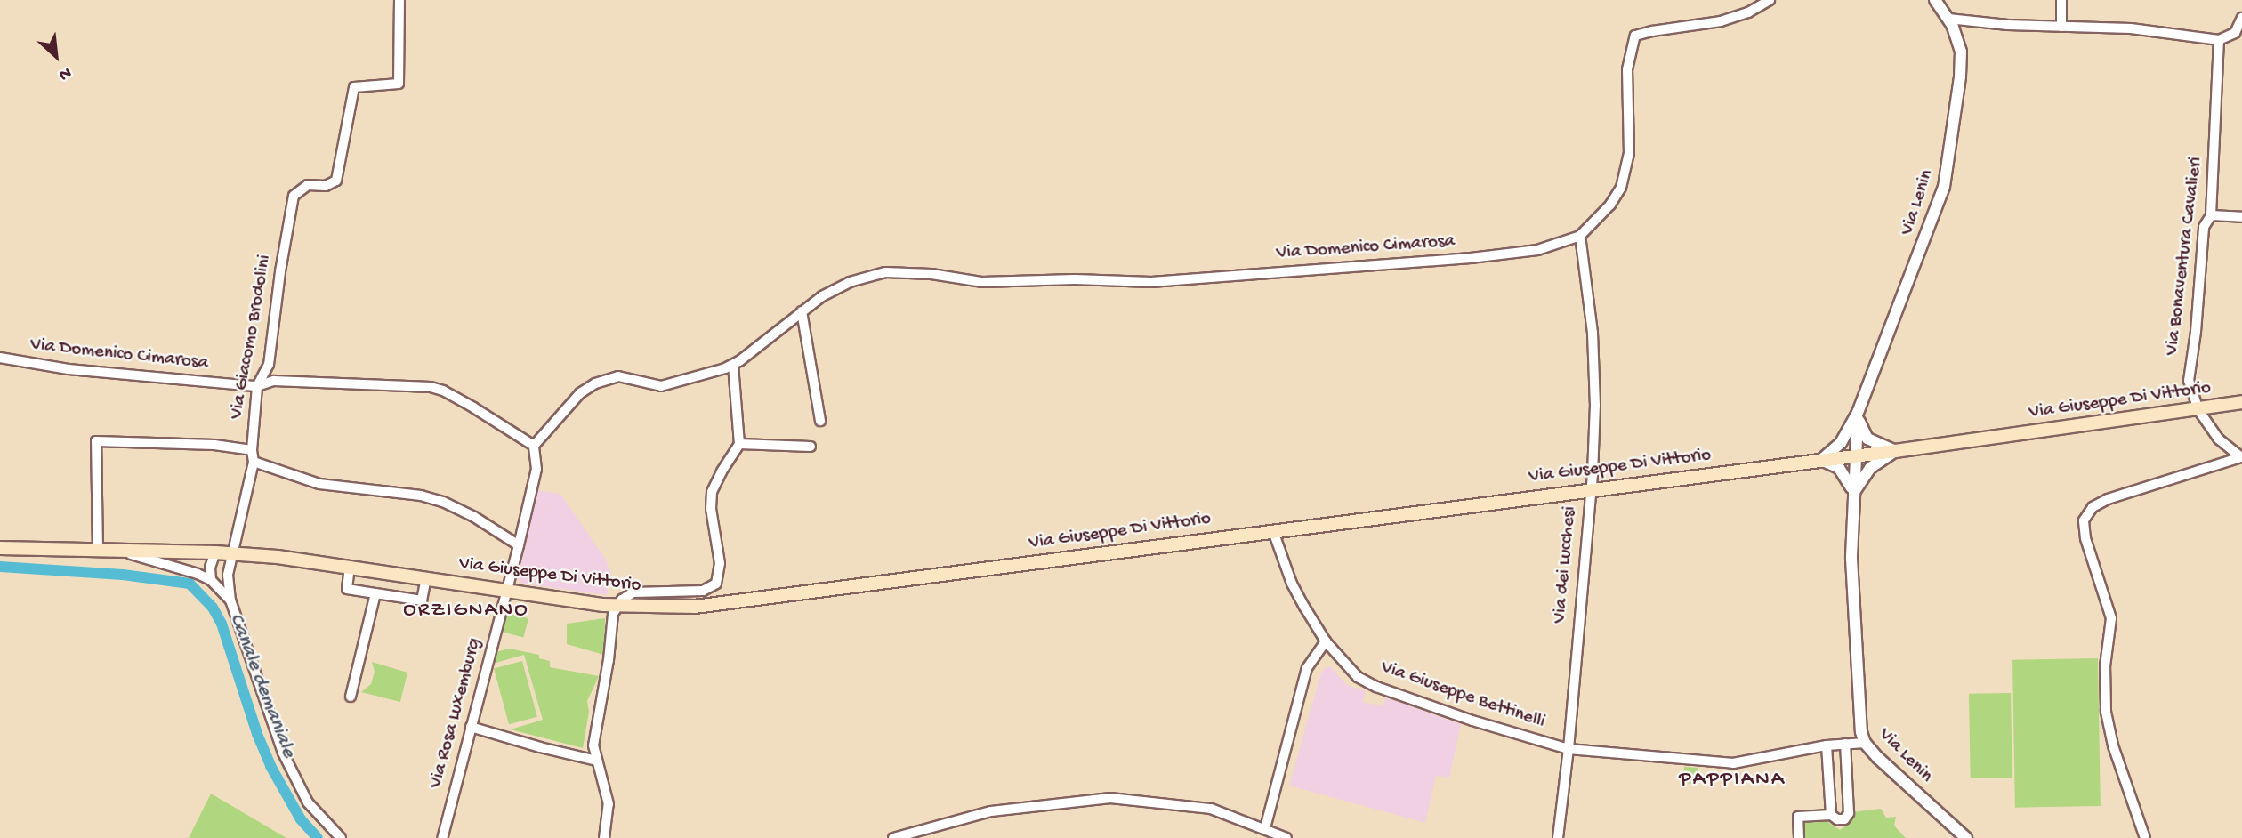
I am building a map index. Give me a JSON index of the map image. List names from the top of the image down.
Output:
{
  "streets": {
    "main road": ["Via Giuseppe Di Vittorio"],
    "street": [
      "Via Lenin",
      "Via Domenico Cimarosa",
      "Via Bonaventura Cavalieri",
      "Via Giacomo Brodolini",
      "Via dei Lucchesi",
      "Via Giuseppe Bettinelli",
      "Via Rosa Luxemburg"
    ]
  },
  "crossings": [
    ["Via Lenin", "Via Giuseppe Di Vittorio"],
    ["Via Domenico Cimarosa", "Via Giacomo Brodolini"],
    ["Via Domenico Cimarosa", "Via dei Lucchesi"],
    ["Via Domenico Cimarosa", "Via Rosa Luxemburg"],
    ["Via Bonaventura Cavalieri", "Via Giuseppe Di Vittorio"],
    ["Via Giacomo Brodolini", "Via Giuseppe Di Vittorio"],
    ["Via Giuseppe Di Vittorio", "Via dei Lucchesi"],
    ["Via Giuseppe Di Vittorio", "Via Giuseppe Bettinelli"],
    ["Via Giuseppe Di Vittorio", "Via Rosa Luxemburg"],
    ["Via dei Lucchesi", "Via Giuseppe Bettinelli"]
  ],
  "districts": ["ORZIGNANO", "PAPPIANA"],
  "water": ["Canale demaniale"],
  "north": "bottom right"
}
